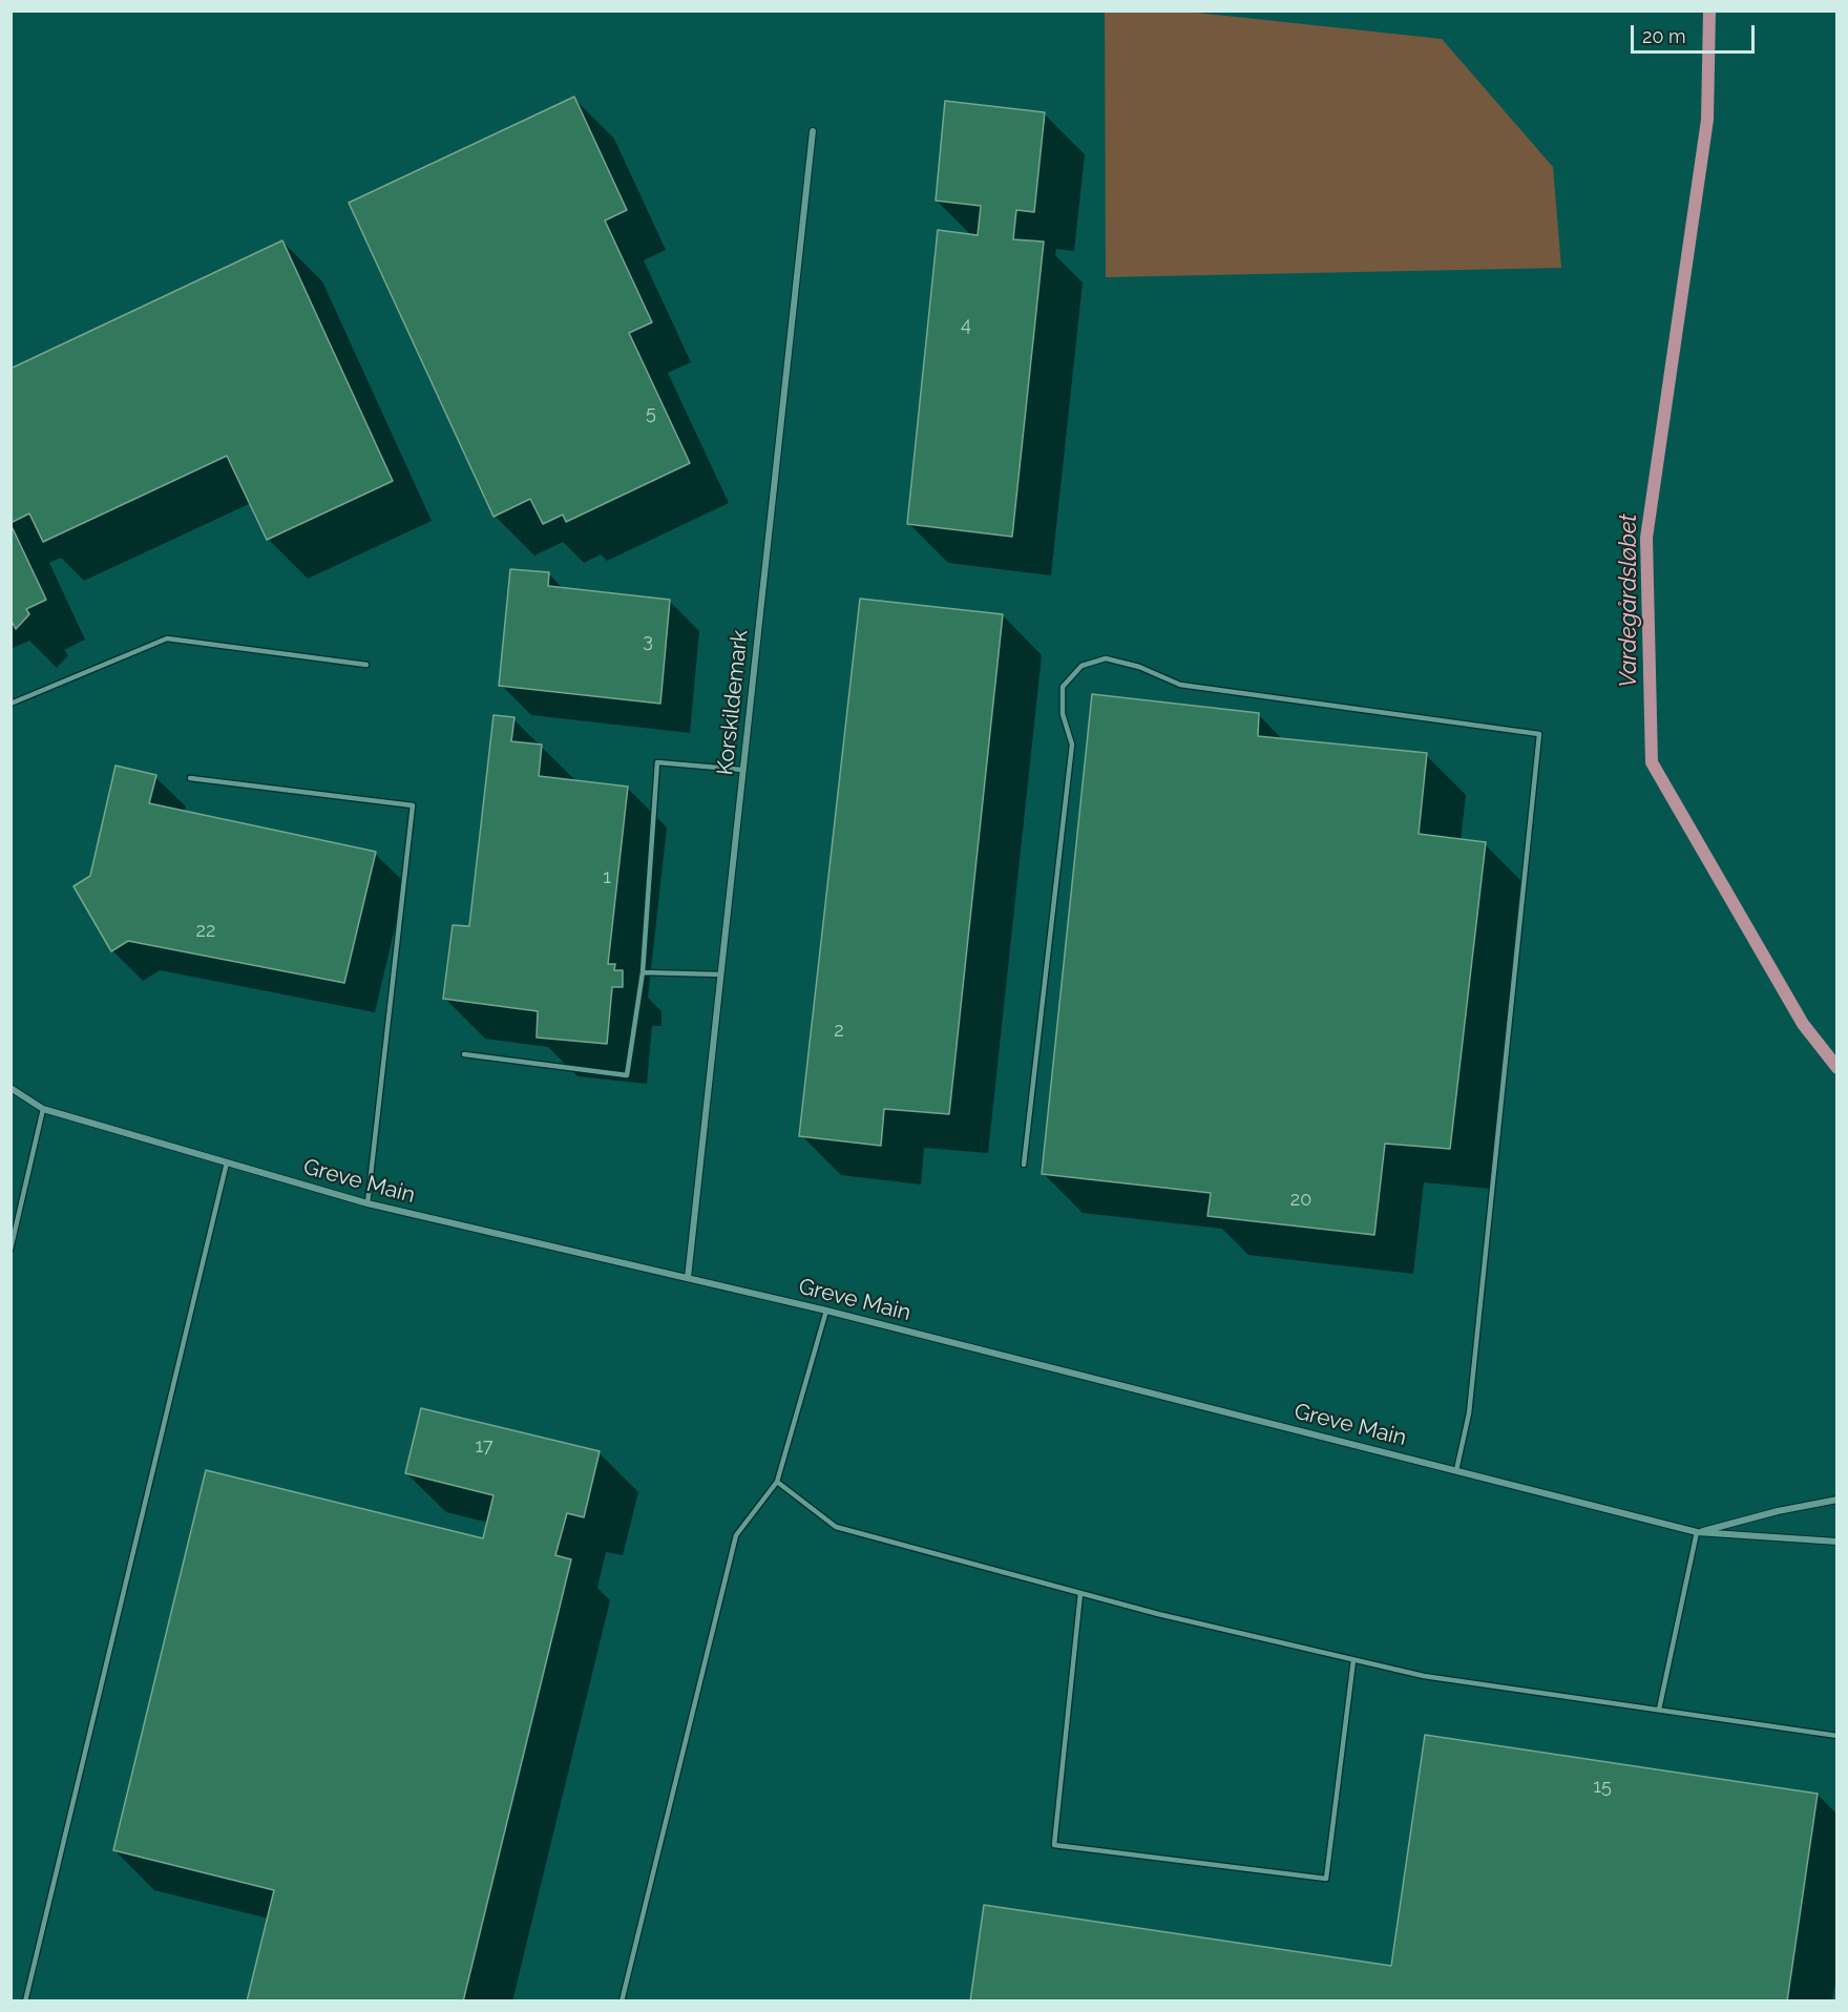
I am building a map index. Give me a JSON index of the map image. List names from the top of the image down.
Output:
{
  "streets": {
    "street": ["Korskildemark", "Greve Main"]
  },
  "crossings": [
    ["Korskildemark", "Greve Main"]
  ],
  "water": ["Vardegårdsløbet"],
  "house_numbers": [
    "4",
    "5",
    "3",
    "1",
    "22",
    "2",
    "20",
    "17",
    "15"
  ],
  "scale_bar": "20 m"
}
